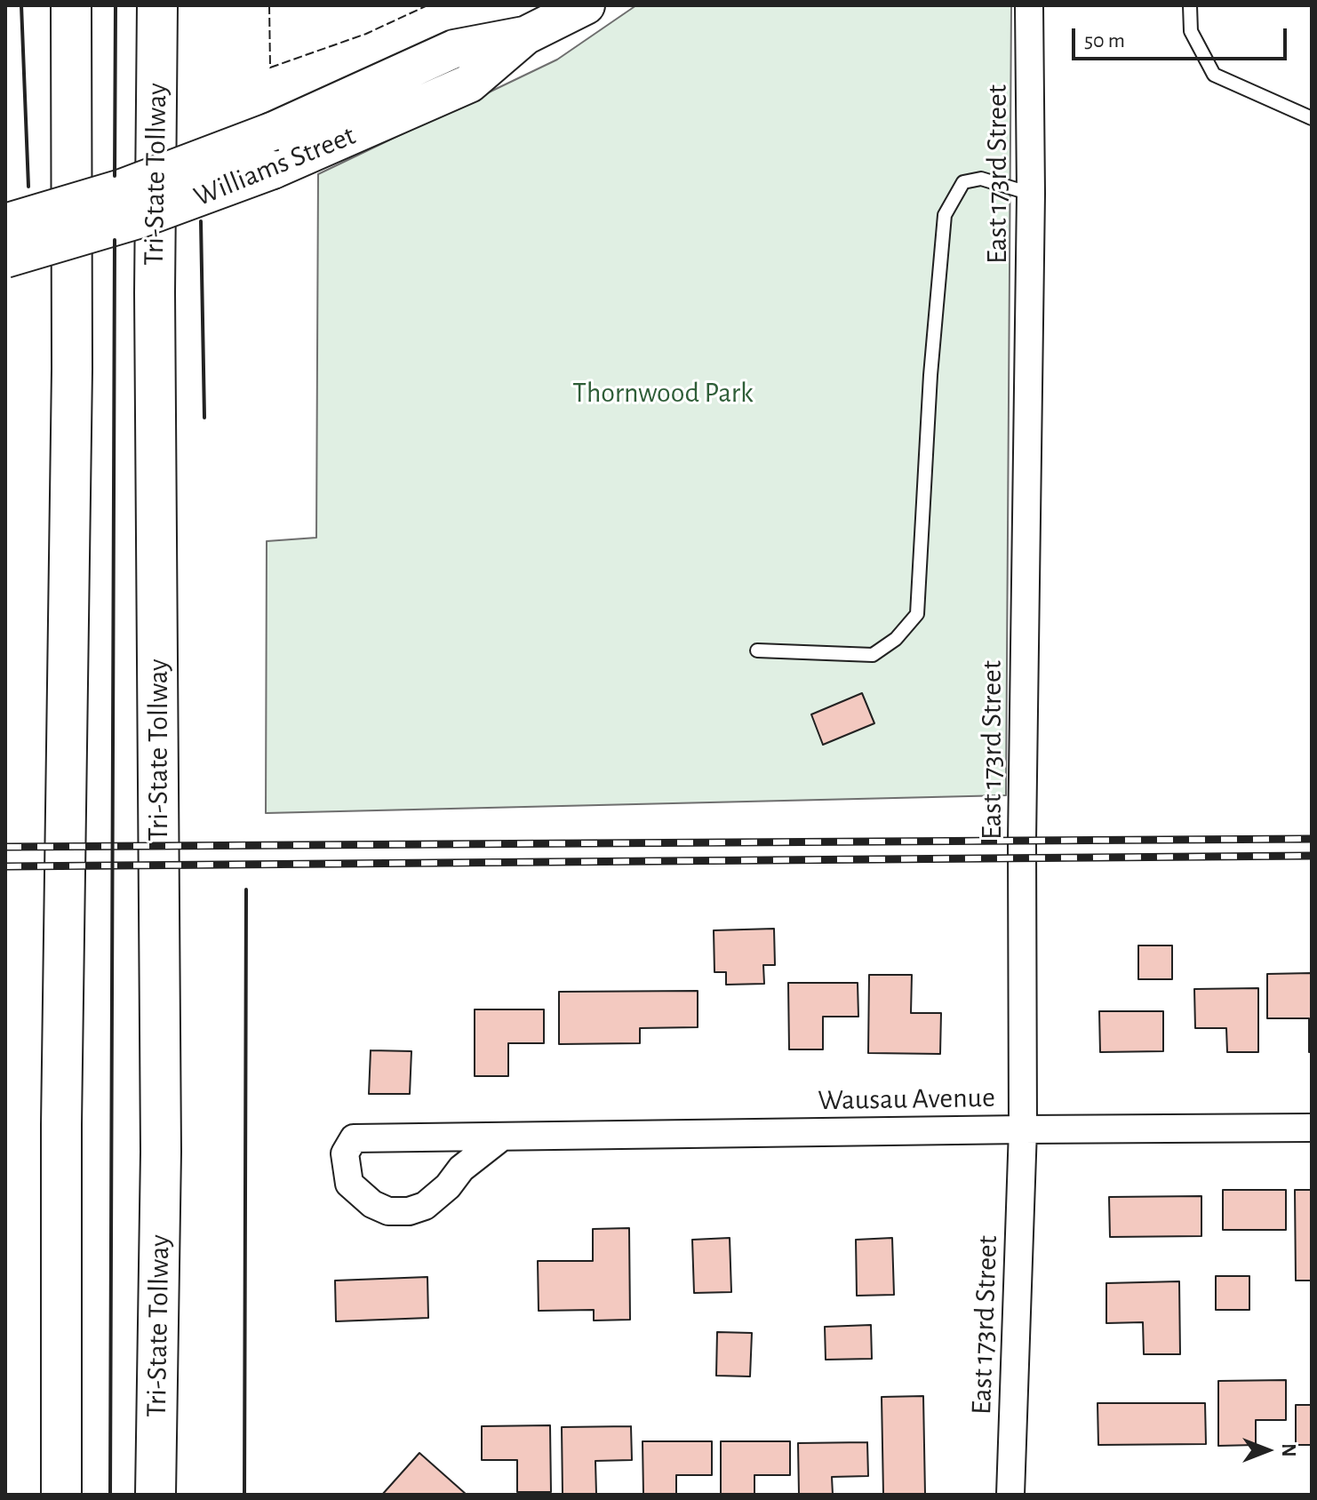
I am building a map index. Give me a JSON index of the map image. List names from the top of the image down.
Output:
{
  "streets": {
    "highway": ["Tri-State Tollway"],
    "street": ["Williams Street", "East 173rd Street", "Wausau Avenue"]
  },
  "crossings": [
    ["East 173rd Street", "Wausau Avenue"]
  ],
  "parks": ["Thornwood Park"],
  "scale_bar": "50 m",
  "north": "right"
}
